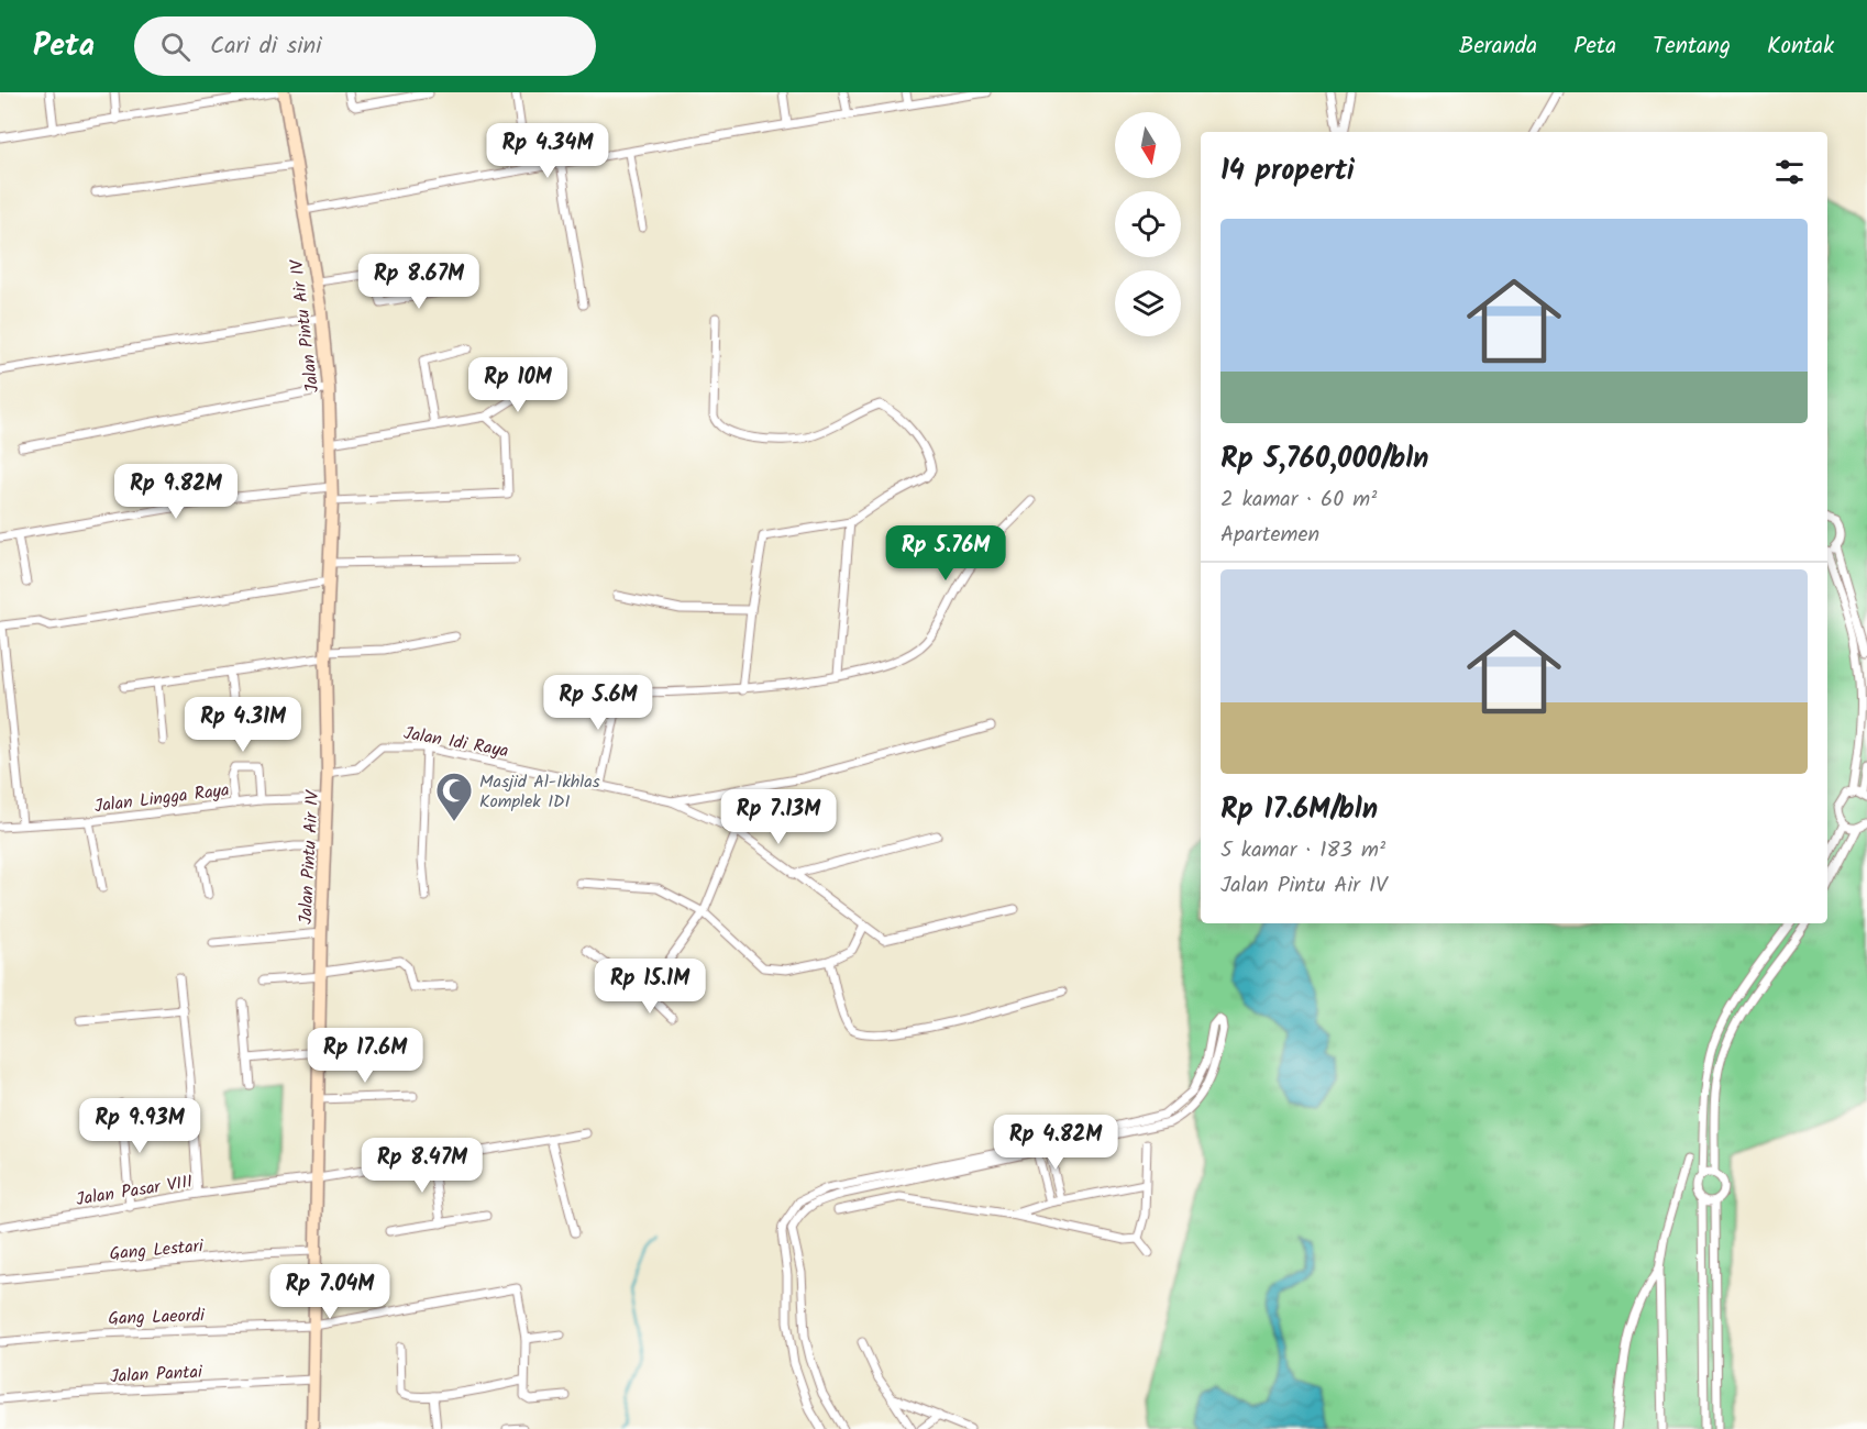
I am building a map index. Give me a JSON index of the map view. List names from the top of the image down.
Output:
{
  "streets": {
    "main road": ["Jalan Pintu Air IV"],
    "street": [
      "Jalan Idi Raya",
      "Jalan Lingga Raya",
      "Jalan Pasar VIII",
      "Gang Lestari",
      "Gang Laeordi",
      "Jalan Pantai"
    ]
  },
  "crossings": [
    ["Jalan Pintu Air IV", "Jalan Idi Raya"],
    ["Jalan Pintu Air IV", "Jalan Lingga Raya"],
    ["Jalan Pintu Air IV", "Jalan Pasar VIII"],
    ["Jalan Pintu Air IV", "Gang Lestari"],
    ["Jalan Pintu Air IV", "Gang Laeordi"],
    ["Jalan Pintu Air IV", "Jalan Pantai"]
  ],
  "places": {
    "mosque": ["Masjid Al-Ikhlas Komplek IDI"]
  },
  "north": "bottom",
  "page": {
    "header": "Peta",
    "search": "Cari di sini",
    "nav": [
      "Beranda",
      "Peta",
      "Tentang",
      "Kontak"
    ],
    "price": [
      "Rp 4.34M",
      "Rp 8.67M",
      "Rp 10M",
      "Rp 9.82M",
      "Rp 5.76M",
      "Rp 5.6M",
      "Rp 4.31M",
      "Rp 7.13M",
      "Rp 15.1M",
      "Rp 17.6M",
      "Rp 9.93M",
      "Rp 4.82M",
      "Rp 8.47M",
      "Rp 7.04M"
    ],
    "heading": "14 properti",
    "list": [
      {
        "name": "Rp 5,760,000/bln",
        "note": "2 kamar · 60 m² · Apartemen"
      },
      {
        "name": "Rp 17.6M/bln",
        "note": "5 kamar · 183 m² · Jalan Pintu Air IV"
      }
    ]
  }
}
